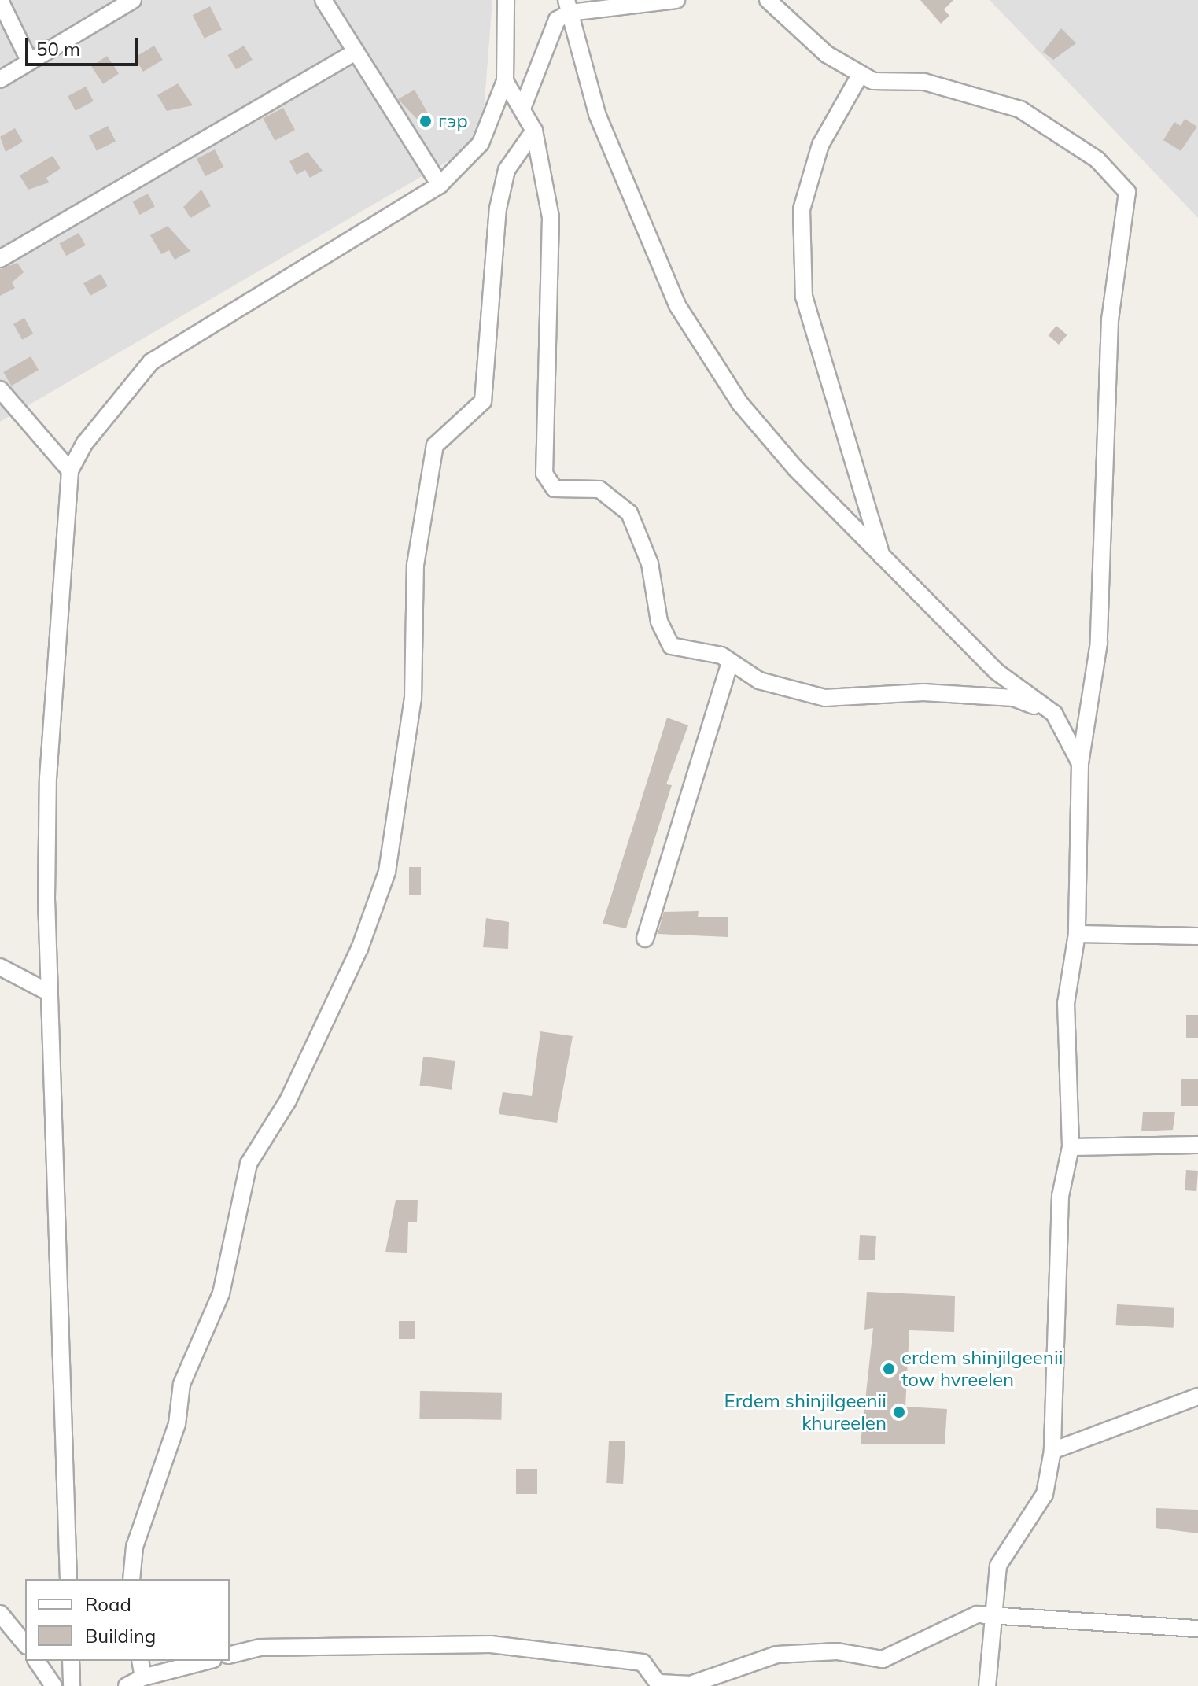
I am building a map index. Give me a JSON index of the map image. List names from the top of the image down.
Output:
{
  "places": ["гэр", "erdem shinjilgeenii tow hvreelen", "Erdem shinjilgeenii khureelen"],
  "legend": ["Road", "Building"],
  "scale_bar": "50 m"
}
